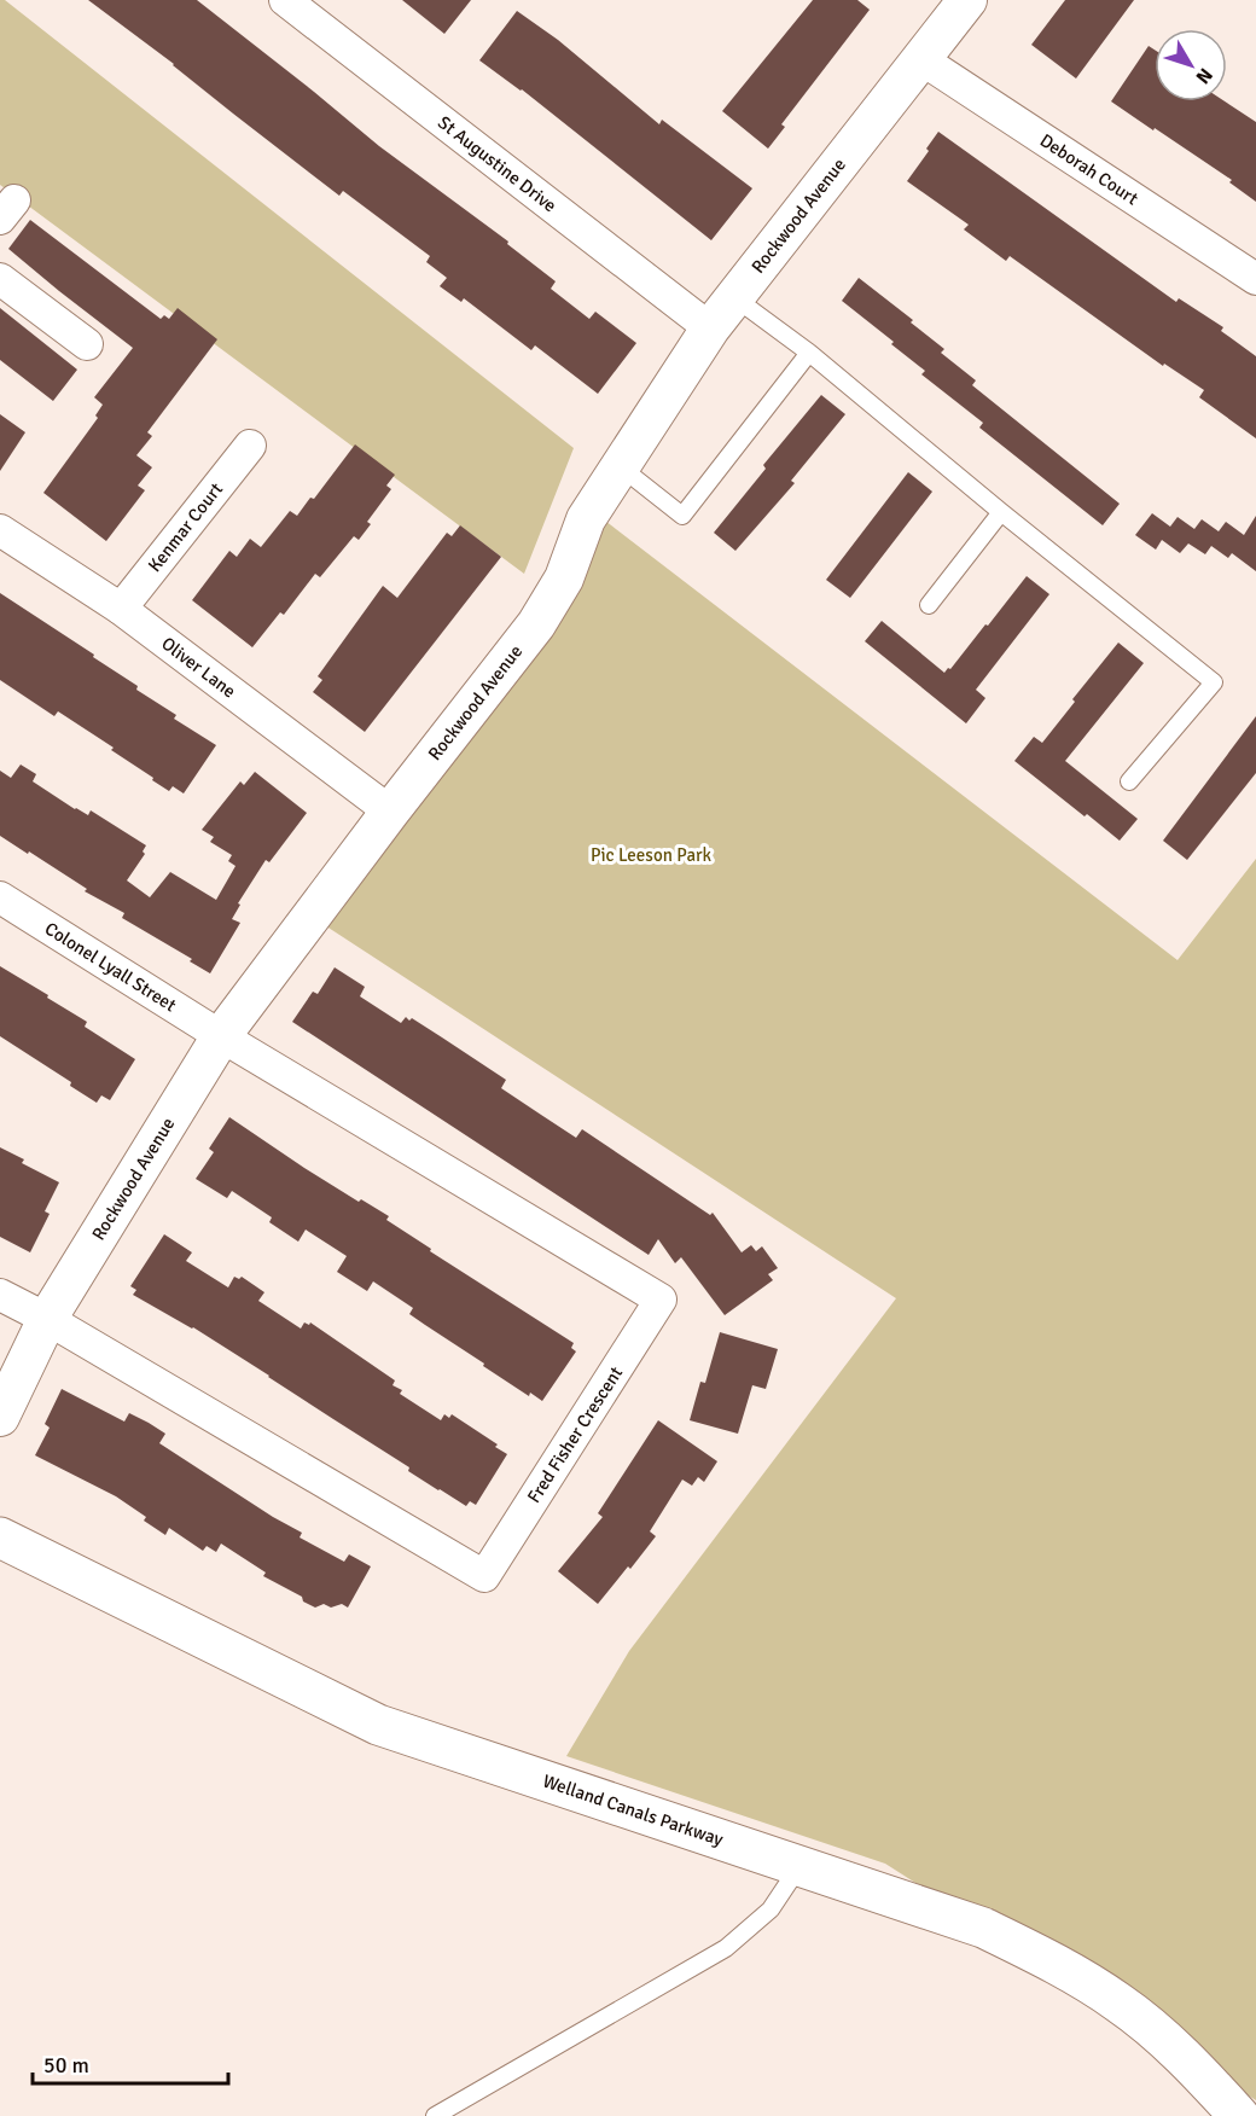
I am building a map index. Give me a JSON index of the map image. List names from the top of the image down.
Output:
{
  "streets": {
    "main road": ["Welland Canals Parkway"],
    "street": [
      "St Augustine Drive",
      "Deborah Court",
      "Rockwood Avenue",
      "Kenmar Court",
      "Oliver Lane",
      "Colonel Lyall Street",
      "Fred Fisher Crescent"
    ]
  },
  "crossings": [
    ["St Augustine Drive", "Rockwood Avenue"],
    ["Deborah Court", "Rockwood Avenue"],
    ["Rockwood Avenue", "Oliver Lane"],
    ["Rockwood Avenue", "Colonel Lyall Street"],
    ["Rockwood Avenue", "Fred Fisher Crescent"],
    ["Kenmar Court", "Oliver Lane"],
    ["Colonel Lyall Street", "Fred Fisher Crescent"]
  ],
  "parks": ["Pic Leeson Park"],
  "scale_bar": "50 m",
  "north": "bottom right"
}
